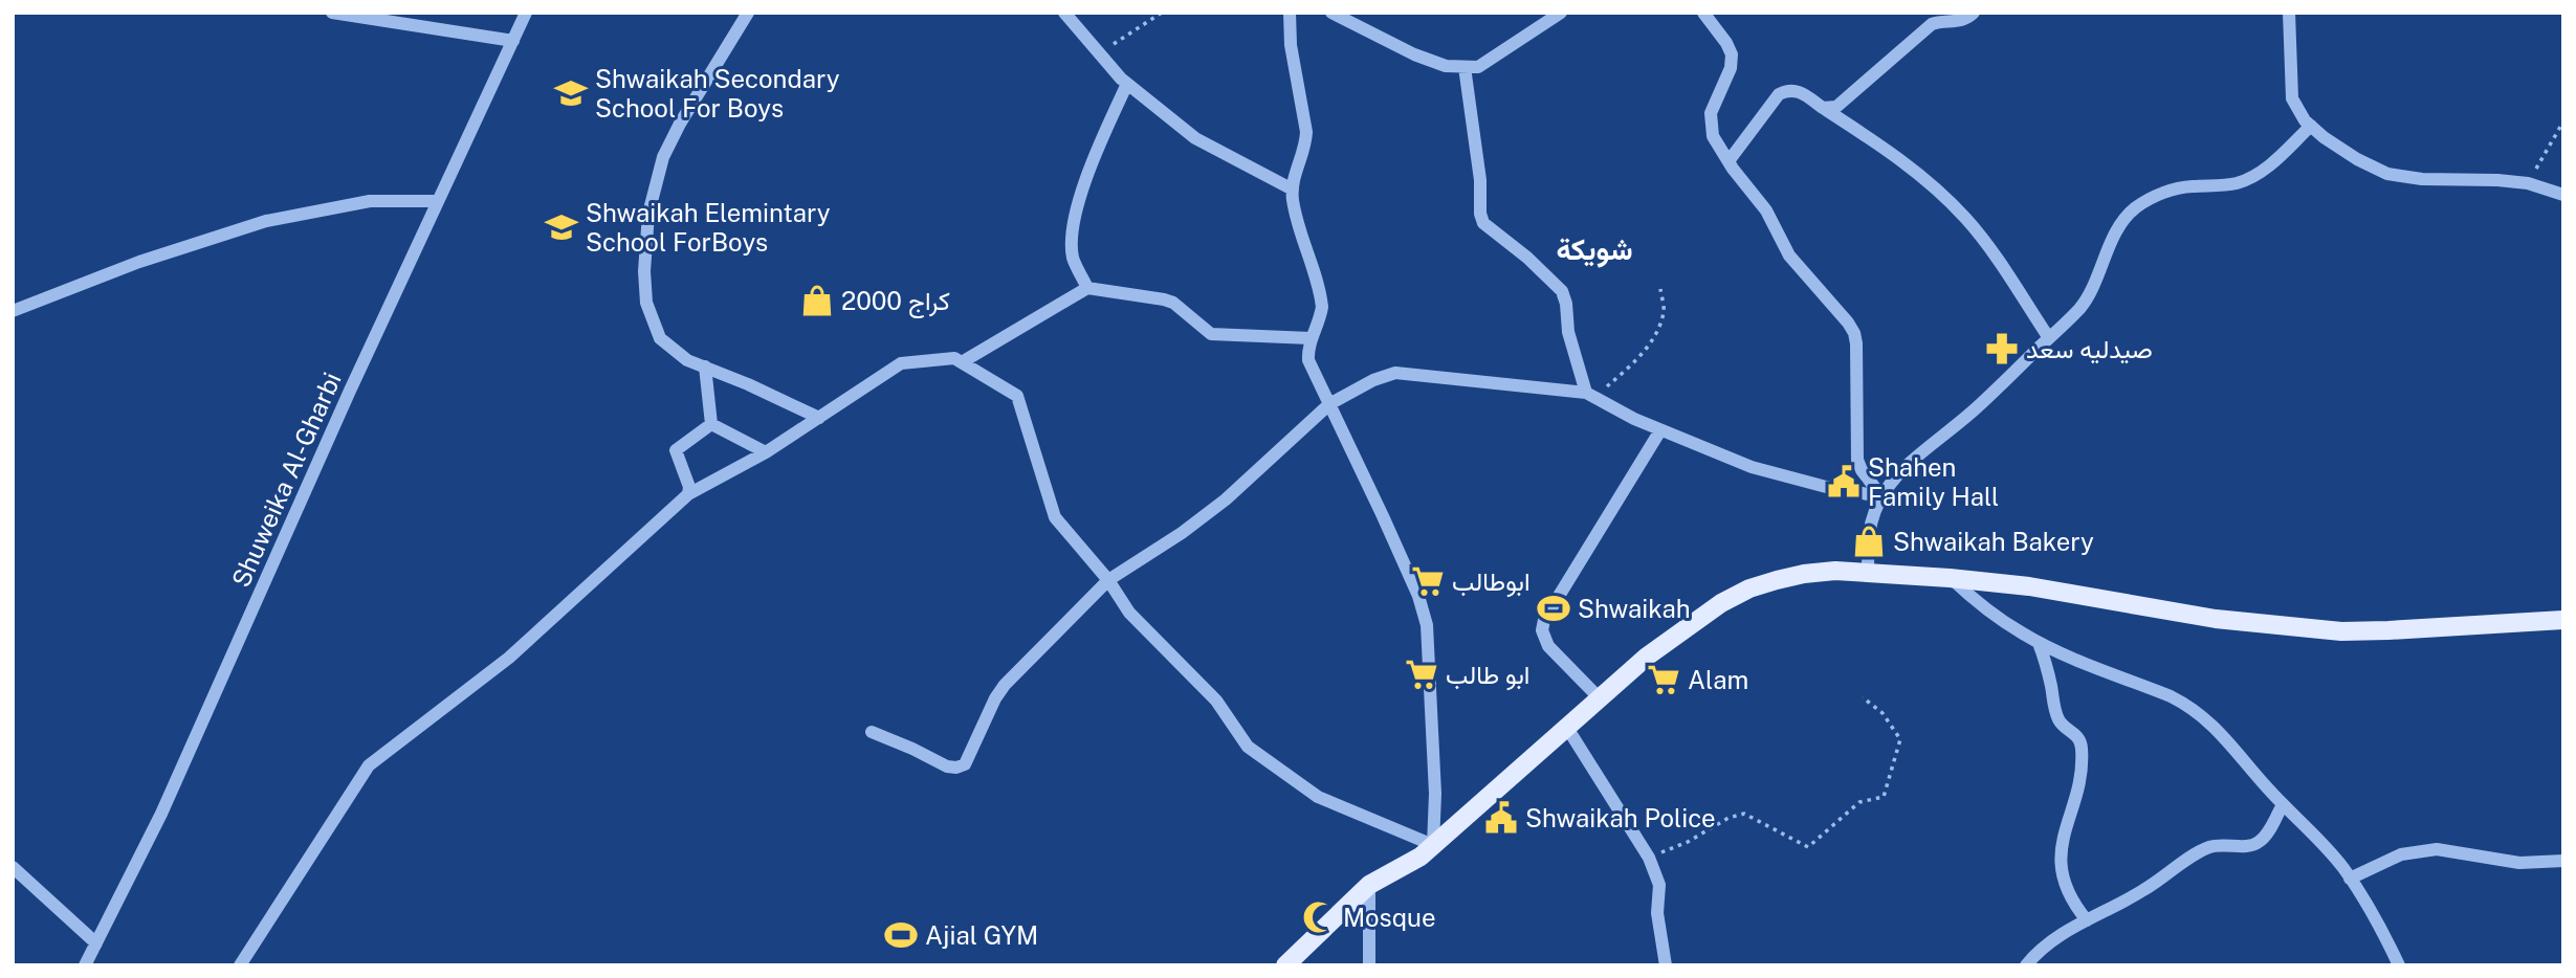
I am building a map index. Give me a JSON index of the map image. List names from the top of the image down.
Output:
{
  "streets": {
    "street": ["Shuweika Al-Gharbi"]
  },
  "districts": ["شويكة"],
  "places": {
    "school or university": ["Shwaikah Secondary School For Boys", "Shwaikah Elemintary School ForBoys"],
    "shop": ["كراج 2000", "Shwaikah Bakery"],
    "pharmacy": ["صيدليه سعد"],
    "public building": ["Shahen Family Hall", "Shwaikah Police"],
    "supermarket": ["ابوطالب", "ابو طالب", "Alam"],
    "sports": ["Shwaikah", "Ajial GYM"],
    "mosque": ["Mosque"]
  }
}
